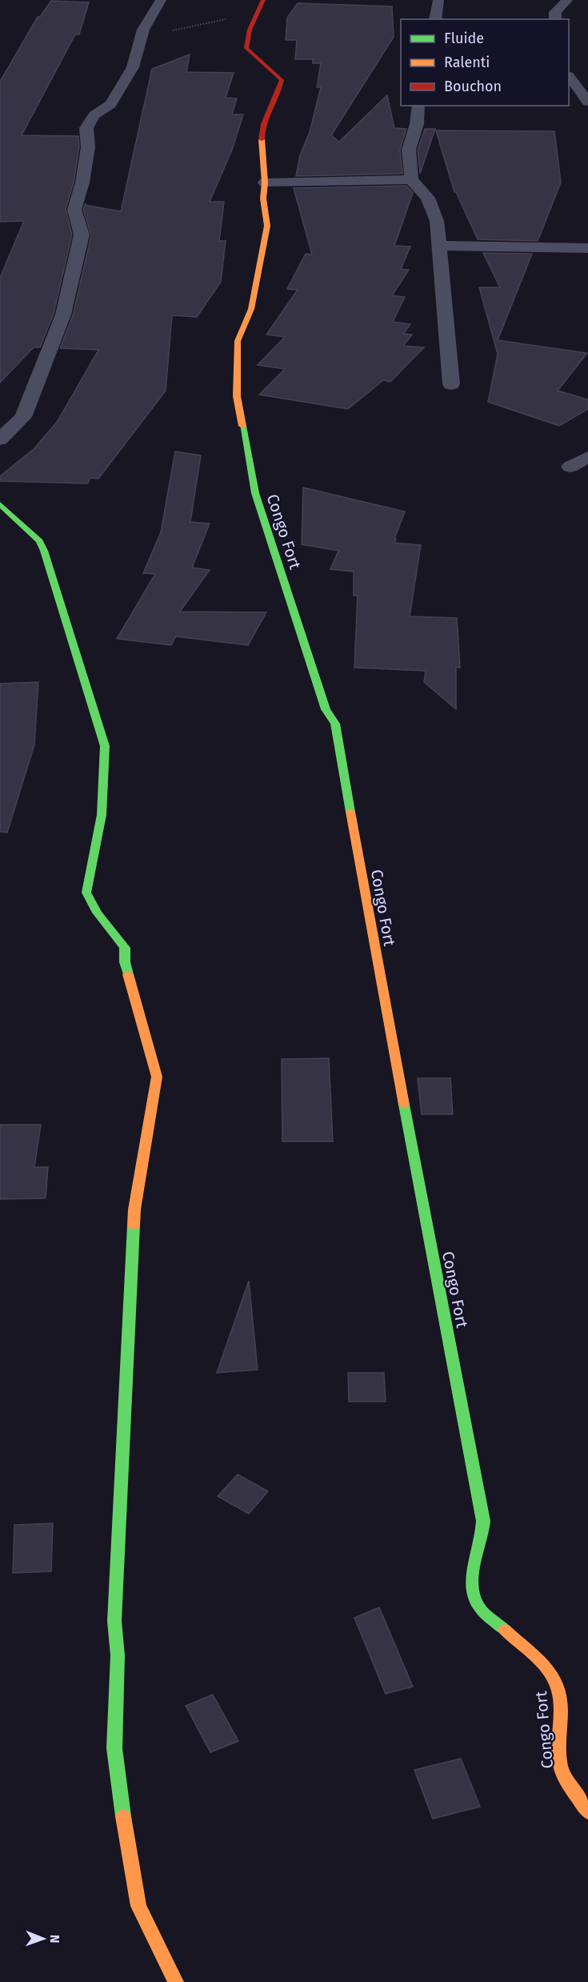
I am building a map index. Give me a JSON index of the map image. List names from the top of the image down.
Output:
{
  "streets": {
    "street": ["Congo Fort"]
  },
  "legend": ["Fluide", "Ralenti", "Bouchon"],
  "north": "right"
}
